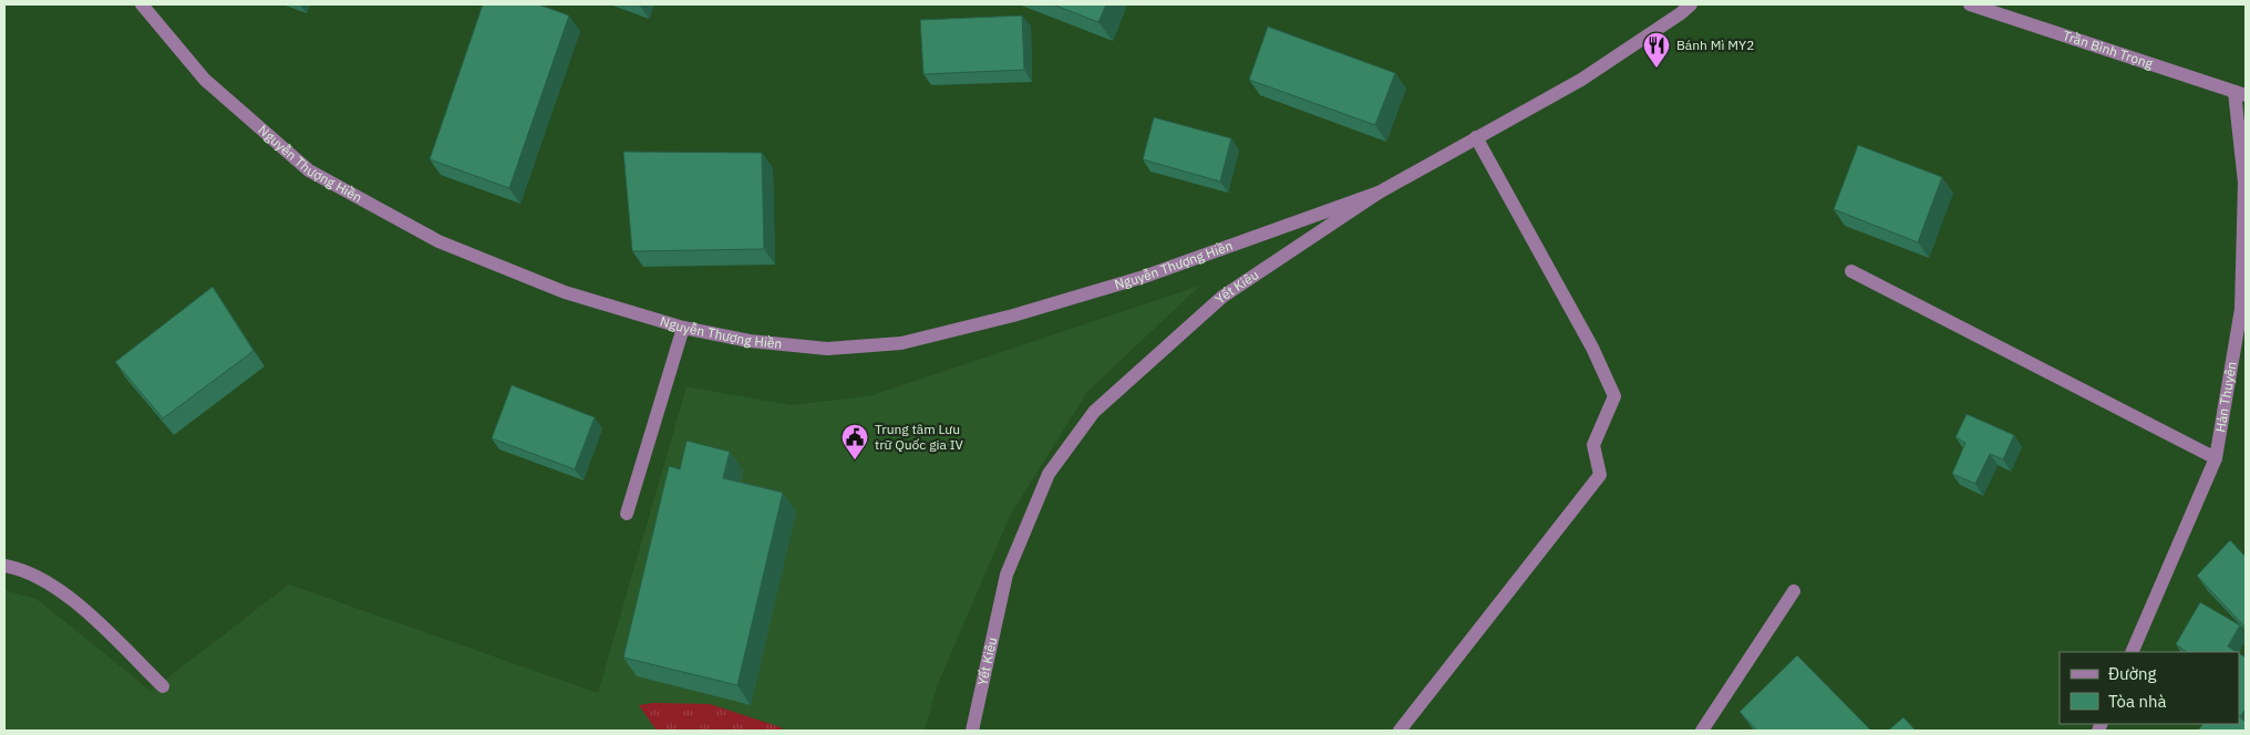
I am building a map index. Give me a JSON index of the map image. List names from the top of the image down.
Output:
{
  "streets": {
    "street": [
      "Trần Bình Trọng",
      "Nguyễn Thượng Hiền",
      "Yết Kiêu",
      "Hàn Thuyên"
    ]
  },
  "crossings": [
    ["Trần Bình Trọng", "Hàn Thuyên"],
    ["Nguyễn Thượng Hiền", "Yết Kiêu"]
  ],
  "places": {
    "restaurant": ["Bánh Mì MY2"],
    "public building": ["Trung tâm Lưu trữ Quốc gia IV"]
  },
  "legend": ["Đường", "Tòa nhà"]
}
